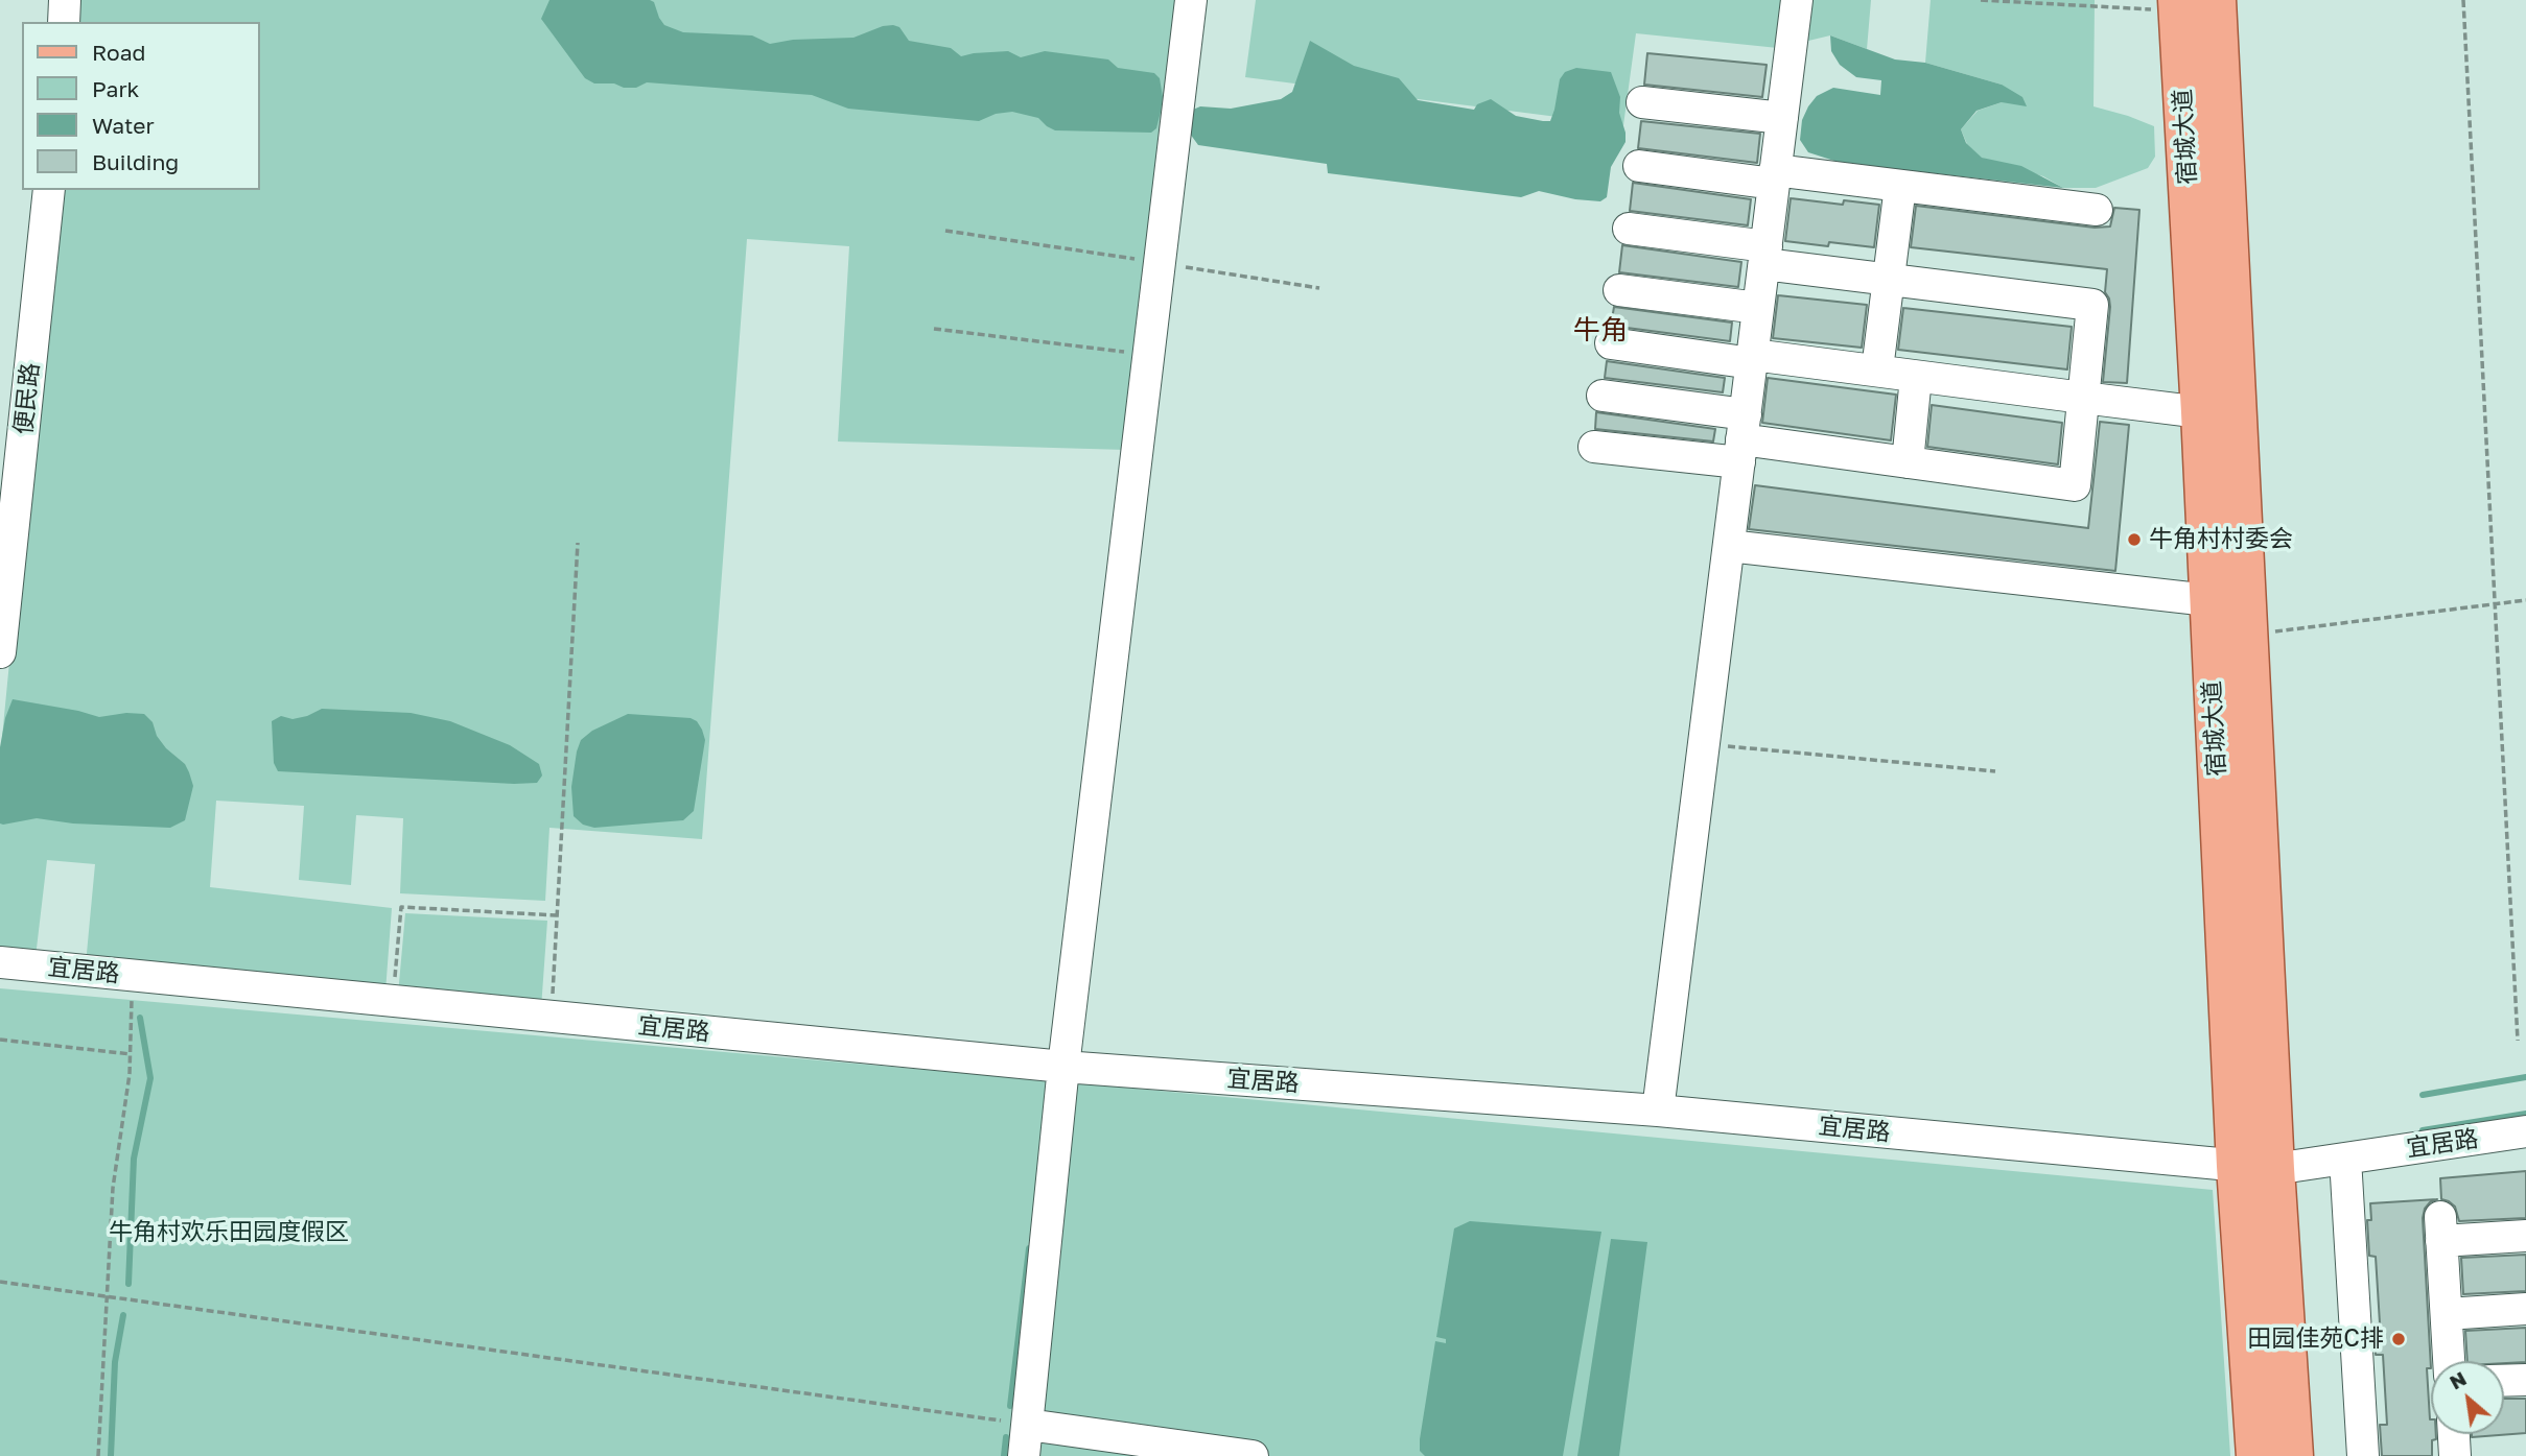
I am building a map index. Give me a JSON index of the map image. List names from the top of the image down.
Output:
{
  "streets": {
    "main road": ["宿城大道"],
    "street": ["便民路", "宜居路"]
  },
  "crossings": [
    ["宿城大道", "宜居路"]
  ],
  "districts": ["牛角"],
  "parks": ["牛角村欢乐田园度假区"],
  "places": ["牛角村村委会", "田园佳苑C排"],
  "legend": [
    "Road",
    "Park",
    "Water",
    "Building"
  ],
  "north": "top left"
}
